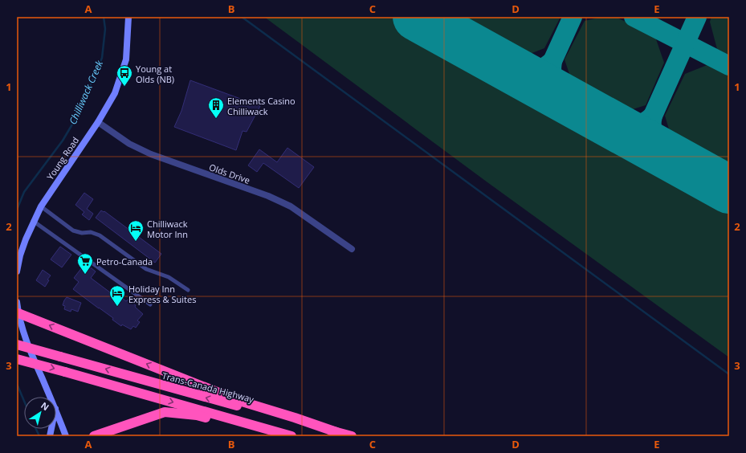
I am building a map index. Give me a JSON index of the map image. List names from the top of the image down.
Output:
{
  "streets": {
    "highway": ["Trans-Canada Highway"],
    "main road": ["Young Road"],
    "street": ["Olds Drive"]
  },
  "crossings": [
    ["Young Road", "Olds Drive"]
  ],
  "water": ["Chilliwack Creek"],
  "places": {
    "bus stop": ["Young at Olds (NB)"],
    "building": ["Elements Casino Chilliwack"],
    "hotel": ["Chilliwack Motor Inn", "Holiday Inn Express & Suites"],
    "supermarket": ["Petro-Canada"]
  },
  "north": "top right",
  "grid": {
    "columns": [
      "A",
      "B",
      "C",
      "D",
      "E"
    ],
    "rows": ["1", "2", "3"]
  }
}
